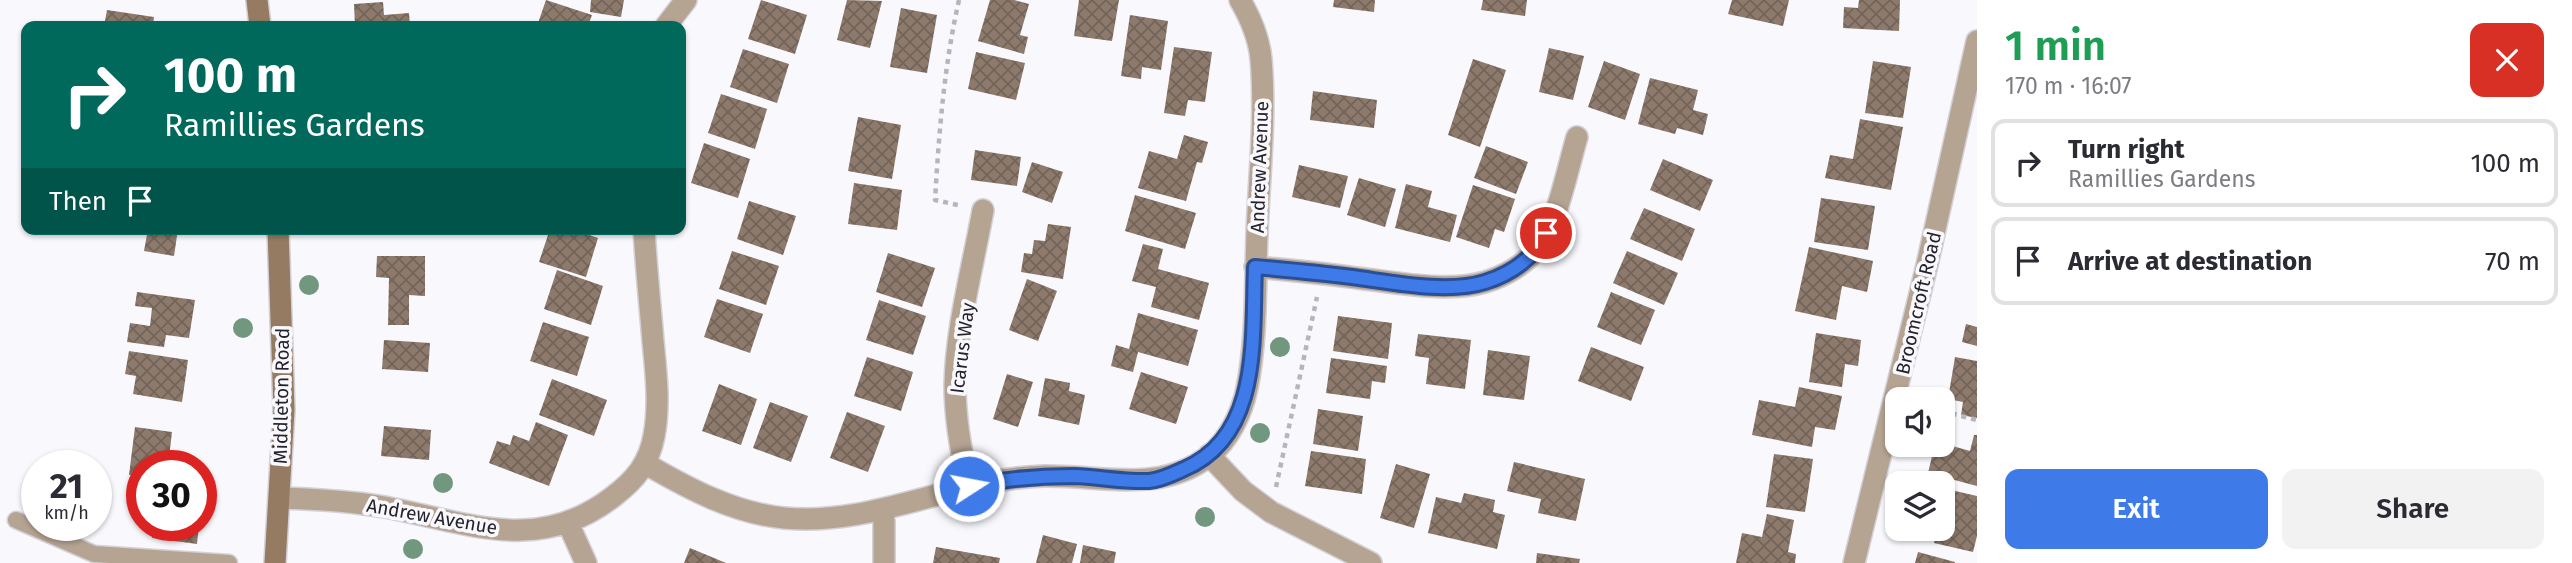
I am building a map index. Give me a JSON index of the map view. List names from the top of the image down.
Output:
{
  "streets": {
    "main road": ["Middleton Road"],
    "street": ["Andrew Avenue", "Broomcroft Road", "Icarus Way"]
  },
  "crossings": [
    ["Andrew Avenue", "Icarus Way"],
    ["Andrew Avenue", "Middleton Road"]
  ],
  "page": {
    "heading": ["1 min", "170 m · 16:07"],
    "turn": ["100 m", "Ramillies Gardens"],
    "list": [
      {
        "name": "Turn right",
        "note": "Ramillies Gardens",
        "value": "100 m"
      },
      {
        "name": "Arrive at destination",
        "value": "70 m"
      }
    ],
    "then": "Then",
    "speed": "21 km/h",
    "limit": "30",
    "buttons": ["Exit", "Share"]
  }
}
